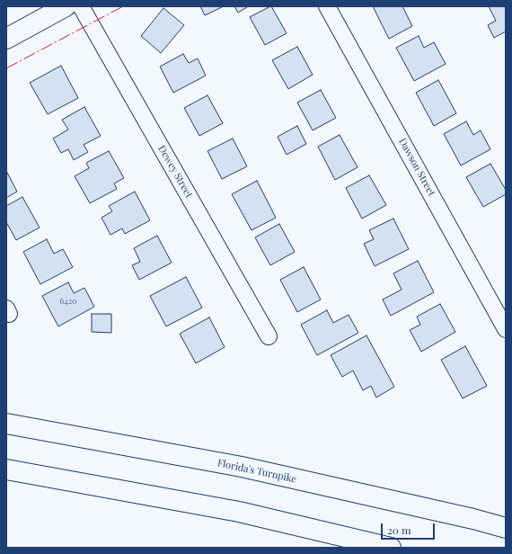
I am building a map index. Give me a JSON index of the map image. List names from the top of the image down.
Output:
{
  "streets": {
    "main road": ["Florida's Turnpike"],
    "street": ["Dawson Street", "Dewey Street"]
  },
  "house_numbers": ["6420"],
  "scale_bar": "20 m"
}
